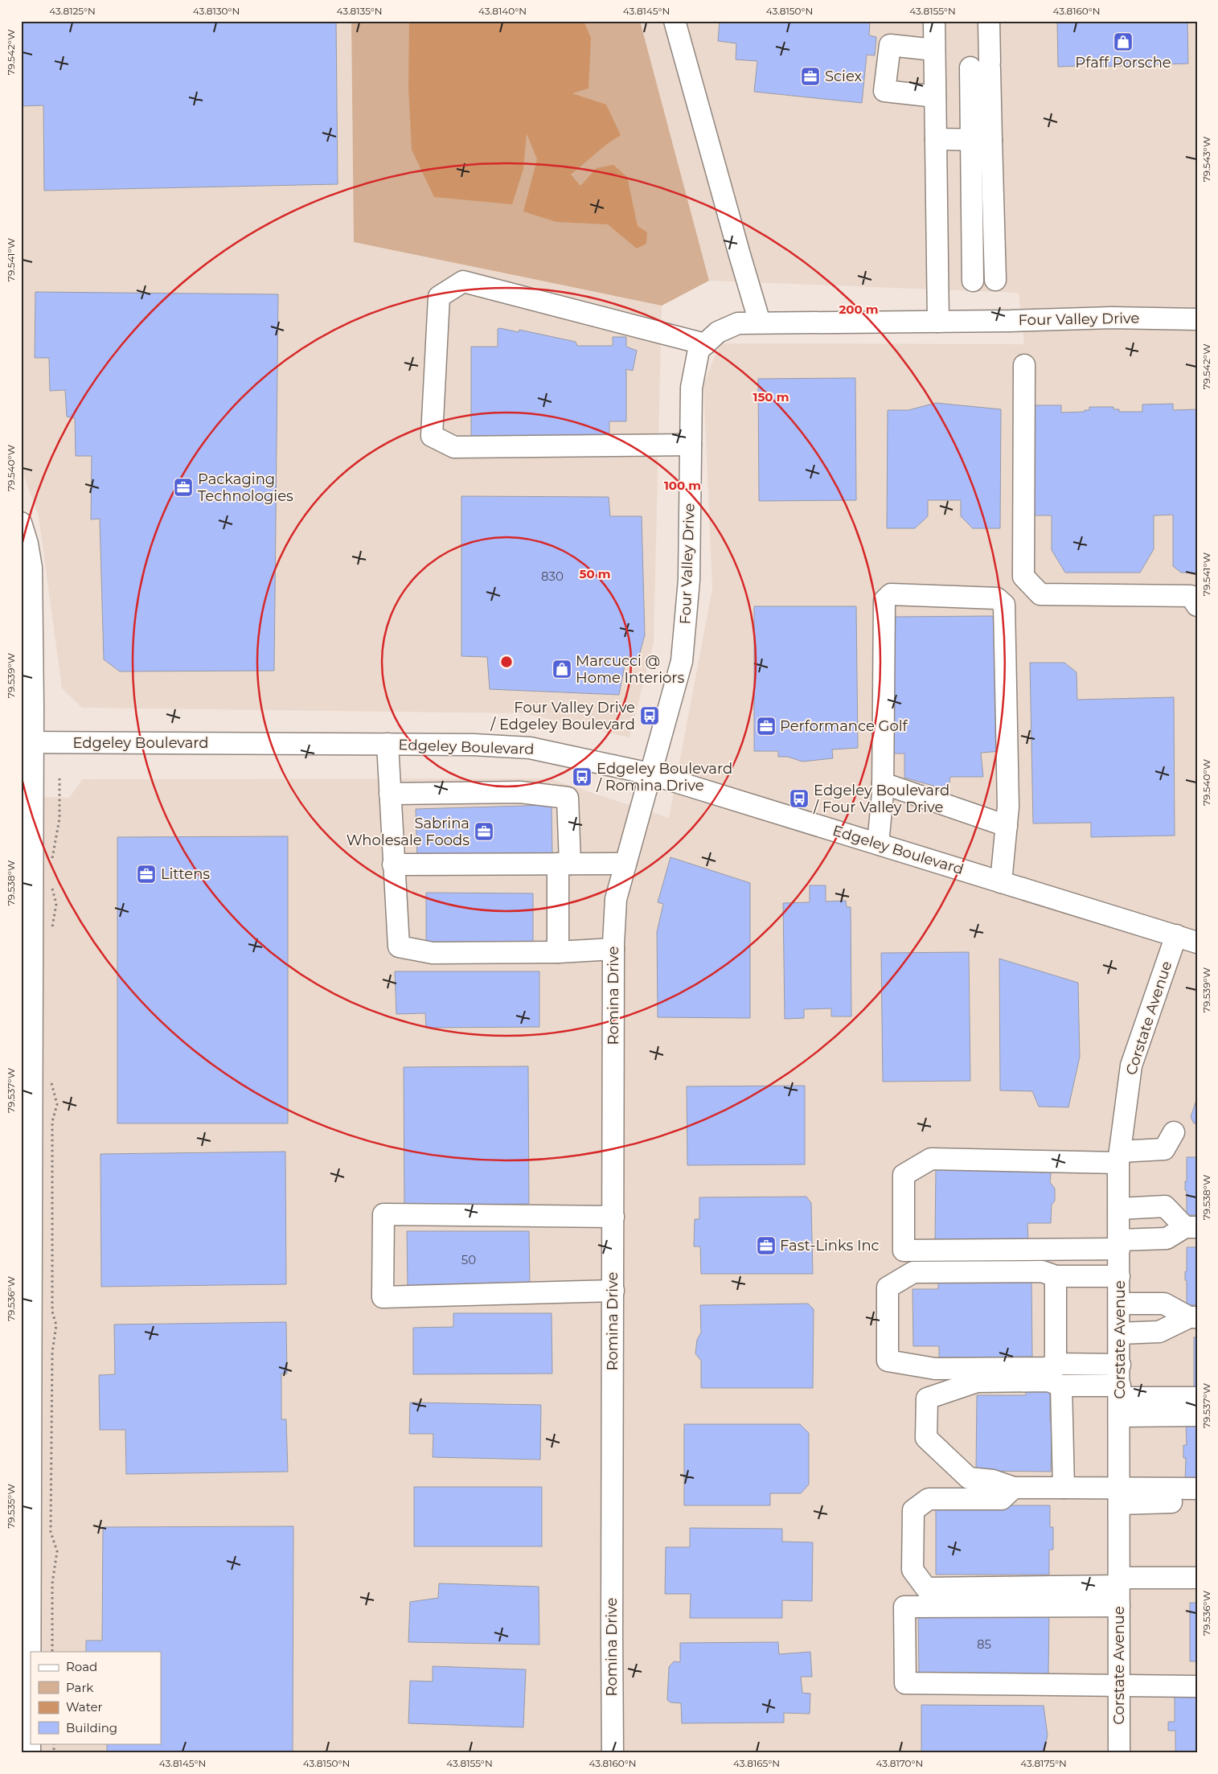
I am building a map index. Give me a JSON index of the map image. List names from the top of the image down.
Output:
{
  "streets": {
    "street": [
      "Four Valley Drive",
      "Edgeley Boulevard",
      "Romina Drive",
      "Corstate Avenue"
    ]
  },
  "crossings": [
    ["Four Valley Drive", "Edgeley Boulevard"],
    ["Four Valley Drive", "Romina Drive"],
    ["Edgeley Boulevard", "Romina Drive"],
    ["Edgeley Boulevard", "Corstate Avenue"]
  ],
  "places": {
    "shop": ["Pfaff Porsche", "Marcucci @ Home Interiors"],
    "office": [
      "Sciex",
      "Packaging Technologies",
      "Performance Golf",
      "Sabrina Wholesale Foods",
      "Littens",
      "Fast-Links Inc"
    ],
    "bus stop": ["Four Valley Drive / Edgeley Boulevard", "Edgeley Boulevard / Romina Drive", "Edgeley Boulevard / Four Valley Drive"]
  },
  "house_numbers": ["830", "50", "85"],
  "legend": [
    "Road",
    "Park",
    "Water",
    "Building"
  ],
  "coordinates": [
    "43.8125°N",
    "43.8130°N",
    "43.8135°N",
    "43.8140°N",
    "43.8145°N",
    "43.8150°N",
    "43.8155°N",
    "43.8160°N",
    "79.542°W",
    "79.543°W",
    "79.541°W",
    "79.540°W",
    "79.539°W",
    "79.538°W",
    "79.537°W",
    "79.536°W",
    "79.535°W",
    "43.8165°N",
    "43.8170°N",
    "43.8175°N"
  ],
  "rings": [
    "200 m",
    "150 m",
    "100 m",
    "50 m"
  ]
}
